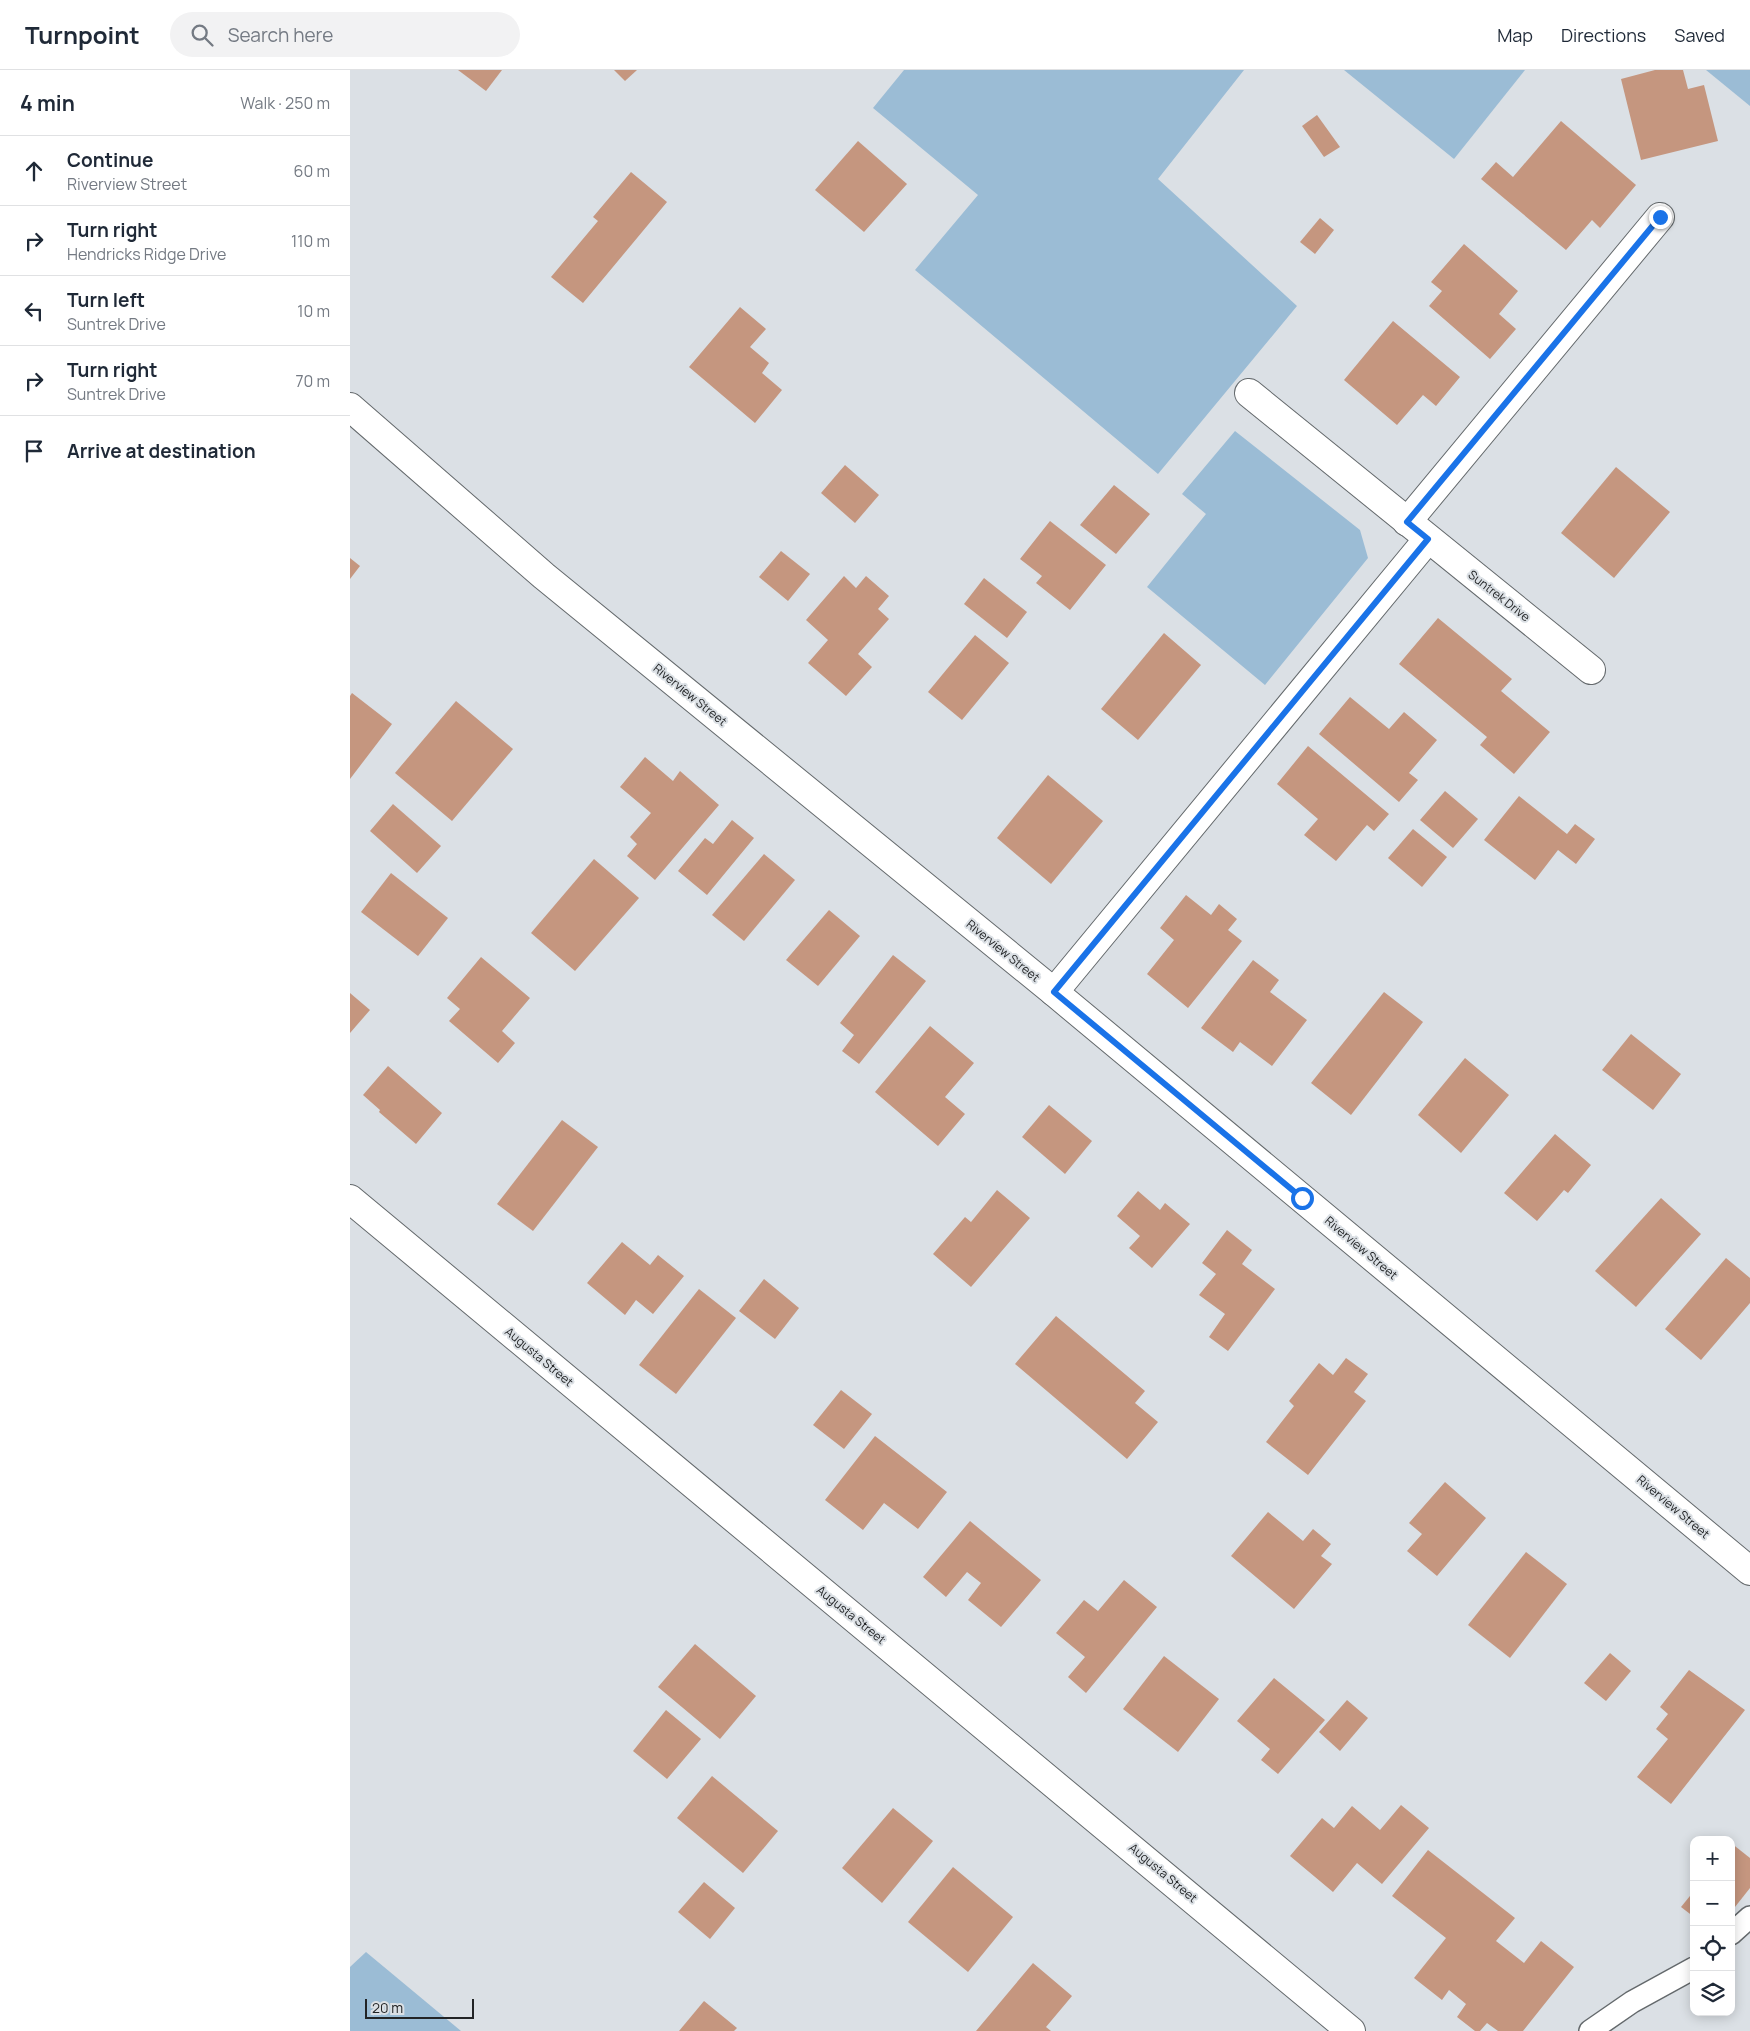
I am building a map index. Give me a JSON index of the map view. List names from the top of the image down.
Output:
{
  "streets": {
    "street": ["Suntrek Drive", "Riverview Street", "Augusta Street"]
  },
  "scale_bar": "20 m",
  "page": {
    "header": "Turnpoint",
    "search": "Search here",
    "nav": ["Map", "Directions", "Saved"],
    "heading": ["4 min", "Walk · 250 m"],
    "list": [
      ["Continue", "Riverview Street", "60 m"],
      ["Turn right", "Hendricks Ridge Drive", "110 m"],
      ["Turn left", "Suntrek Drive", "10 m"],
      ["Turn right", "Suntrek Drive", "70 m"],
      "Arrive at destination"
    ],
    "map_buttons": ["+", "−"],
    "scale": "20 m"
  }
}
